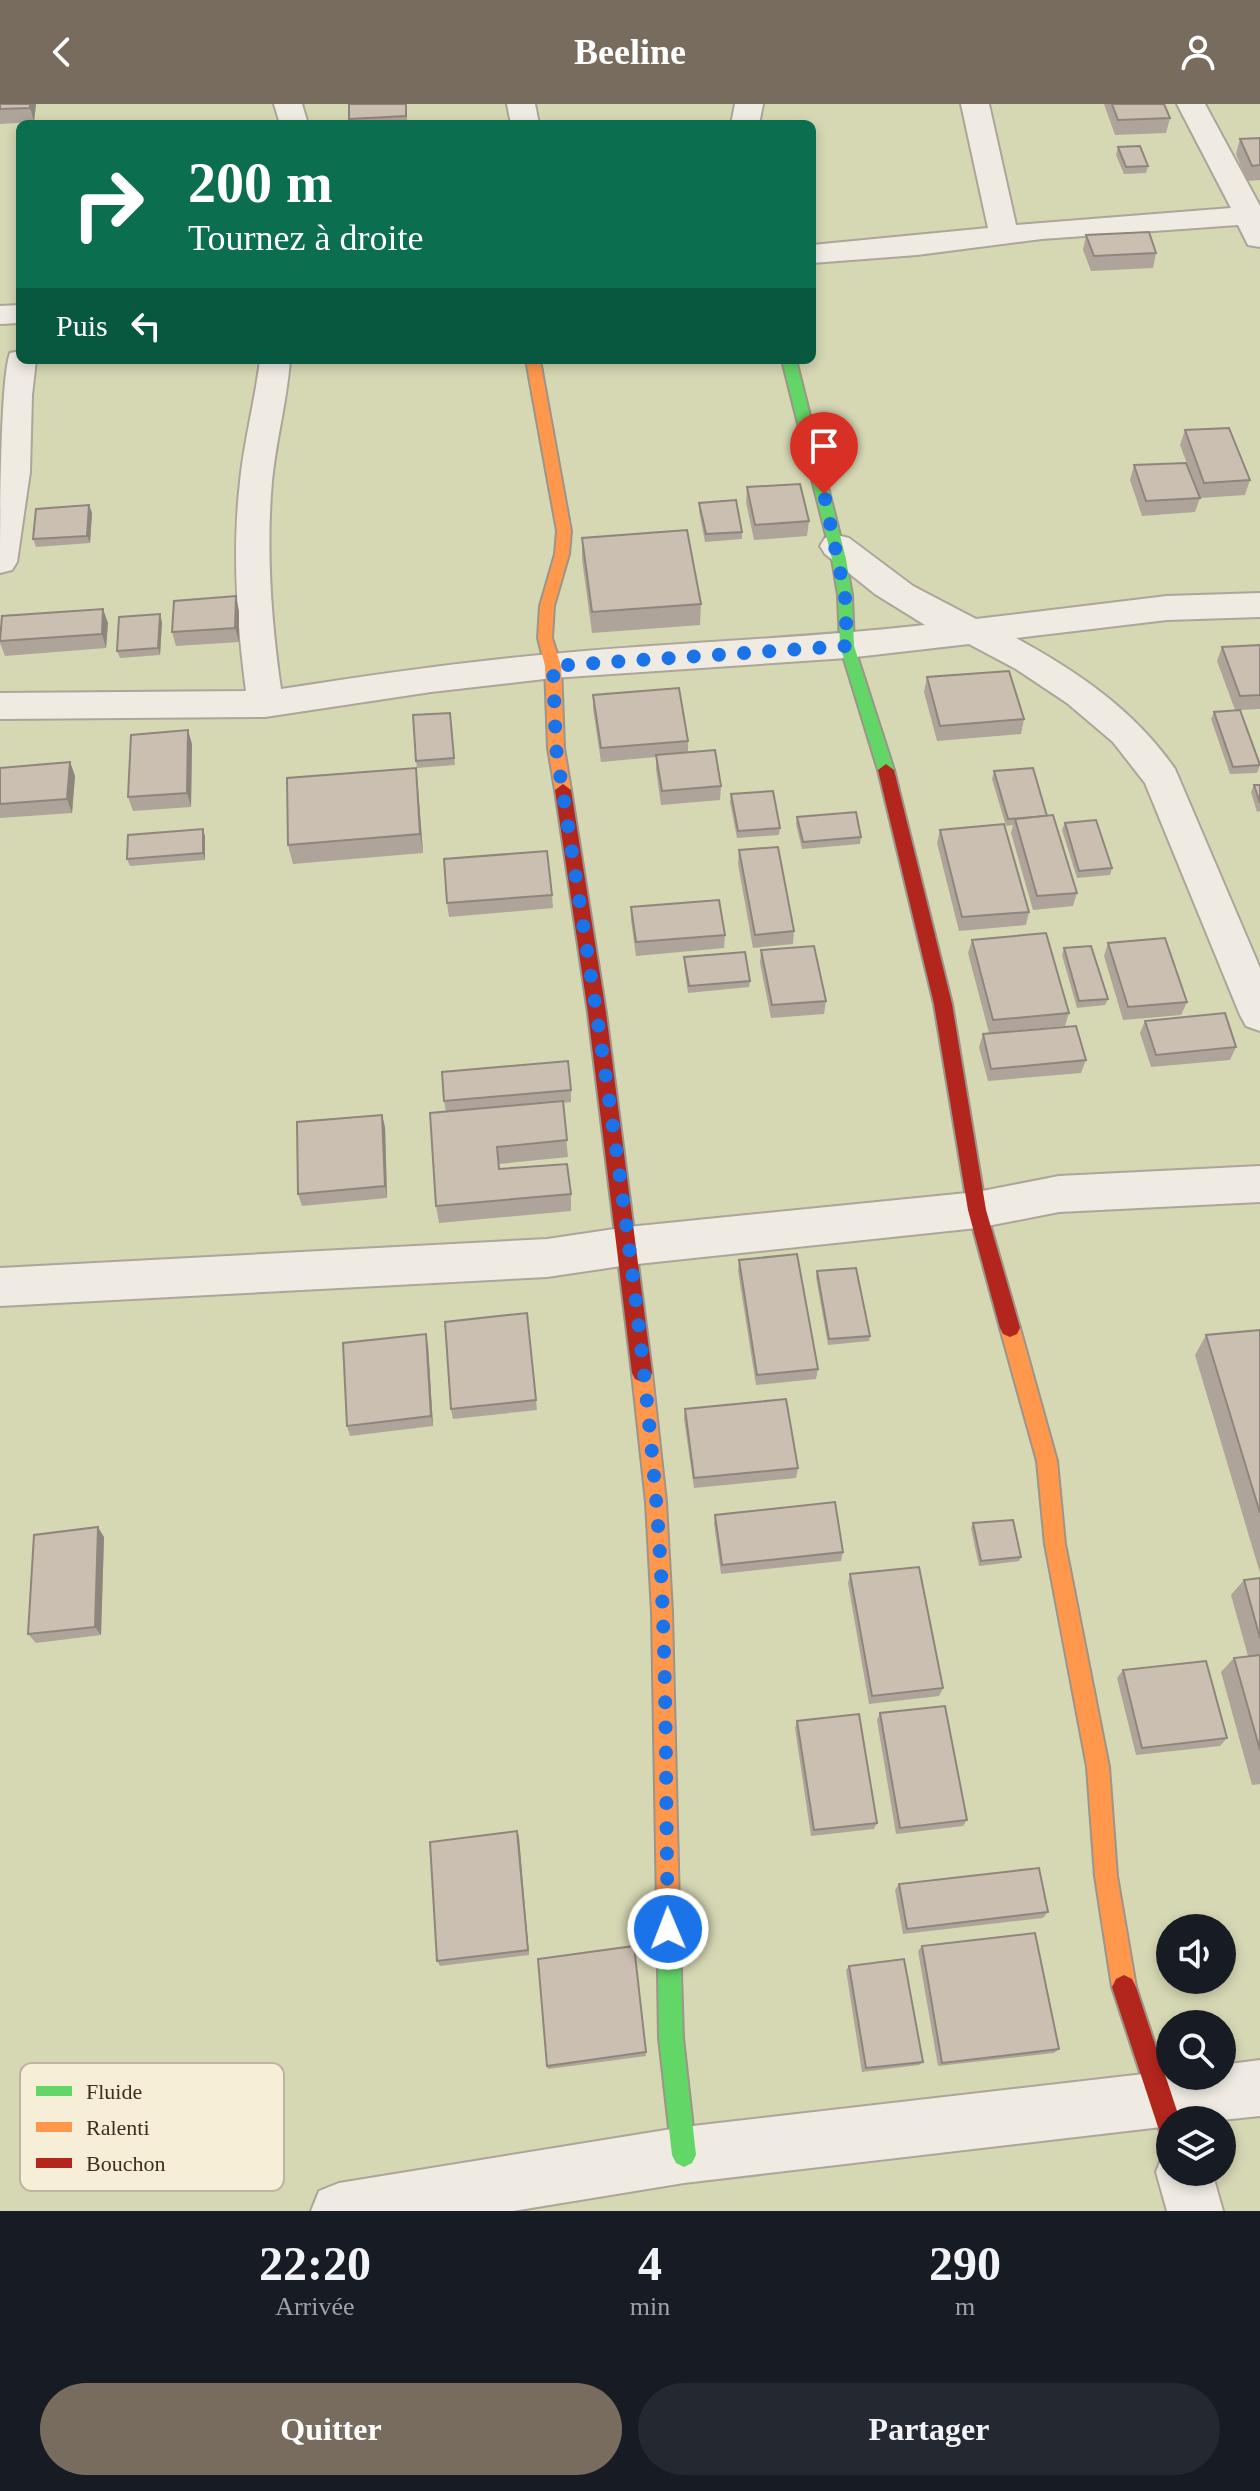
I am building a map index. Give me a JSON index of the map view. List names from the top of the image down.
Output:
{
  "legend": ["Fluide", "Ralenti", "Bouchon"],
  "page": {
    "header": "Beeline",
    "turn": ["200 m", "Tournez à droite"],
    "then": "Puis",
    "eta": [
      "22:20",
      "Arrivée",
      "4",
      "min",
      "290",
      "m"
    ],
    "buttons": ["Quitter", "Partager"]
  }
}
